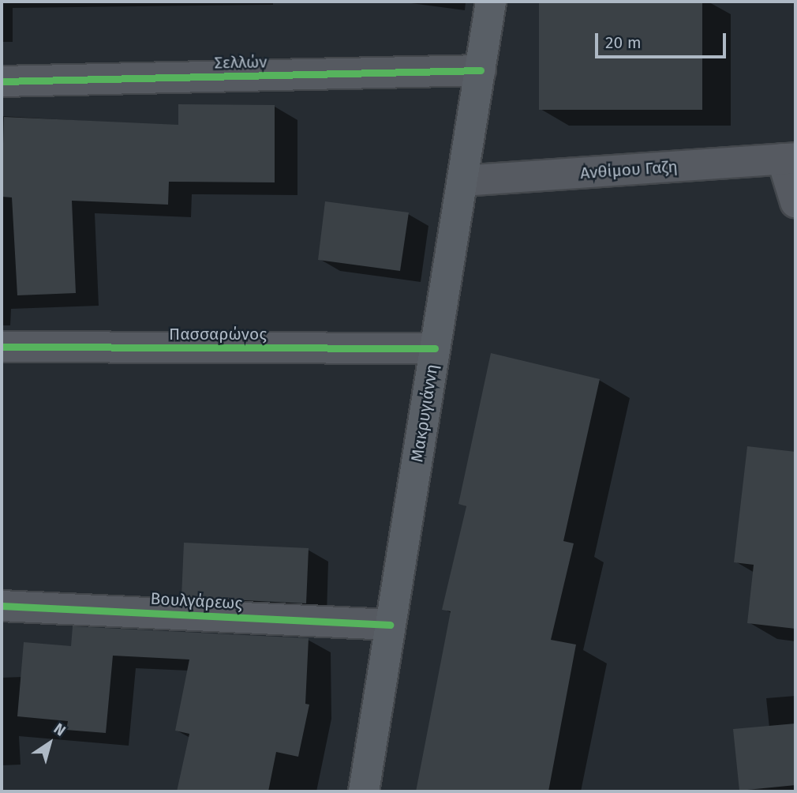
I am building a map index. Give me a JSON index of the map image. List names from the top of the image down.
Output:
{
  "streets": {
    "main road": ["Μακρυγιάννη"],
    "street": [
      "Σελλών",
      "Ανθίμου Γαζη",
      "Πασσαρώνος",
      "Βουλγάρεως"
    ]
  },
  "crossings": [
    ["Σελλών", "Μακρυγιάννη"],
    ["Ανθίμου Γαζη", "Μακρυγιάννη"],
    ["Πασσαρώνος", "Μακρυγιάννη"],
    ["Μακρυγιάννη", "Βουλγάρεως"]
  ],
  "scale_bar": "20 m",
  "north": "top right"
}
